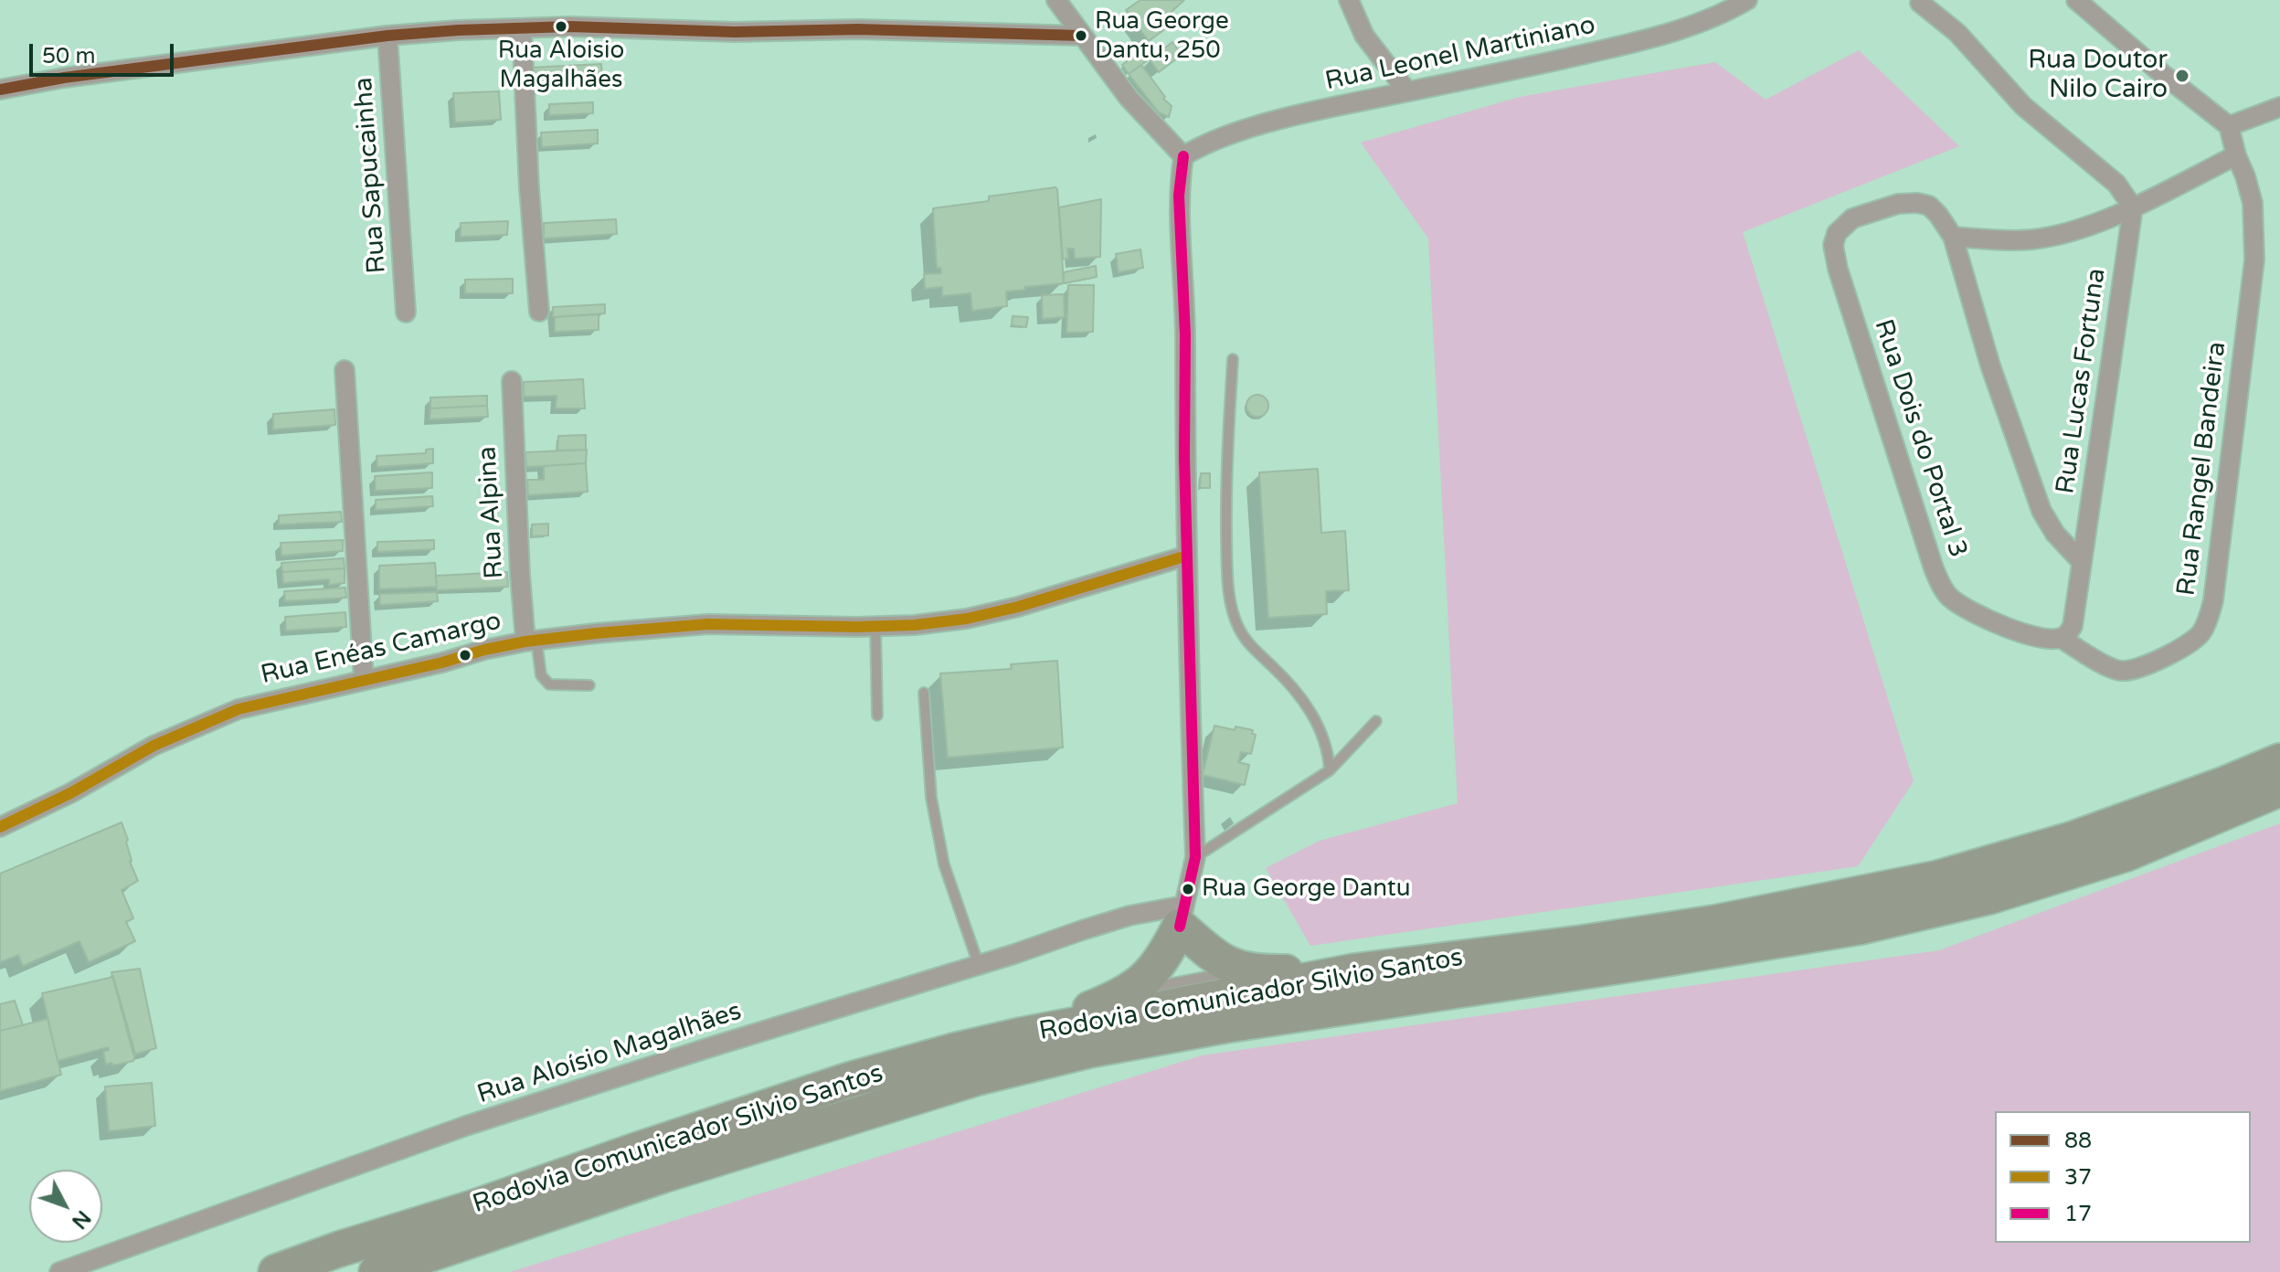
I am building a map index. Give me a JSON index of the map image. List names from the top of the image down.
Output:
{
  "streets": {
    "highway": ["Rodovia Comunicador Silvio Santos"],
    "street": [
      "Rua Leonel Martiniano",
      "Rua Sapucainha",
      "Rua Lucas Fortuna",
      "Rua Dois do Portal 3",
      "Rua Rangel Bandeira",
      "Rua Alpina",
      "Rua Enéas Camargo",
      "Rua Aloísio Magalhães"
    ]
  },
  "crossings": [
    ["Rua Dois do Portal 3", "Rua Rangel Bandeira"],
    ["Rua Alpina", "Rua Enéas Camargo"]
  ],
  "places": [
    "Rua Aloisio Magalhães",
    "Rua George Dantu, 250",
    "Rua Doutor Nilo Cairo",
    "Rua George Dantu"
  ],
  "lines": ["transit line 88", "transit line 17", "transit line 37"],
  "legend": ["88", "37", "17"],
  "scale_bar": "50 m",
  "north": "bottom right"
}
